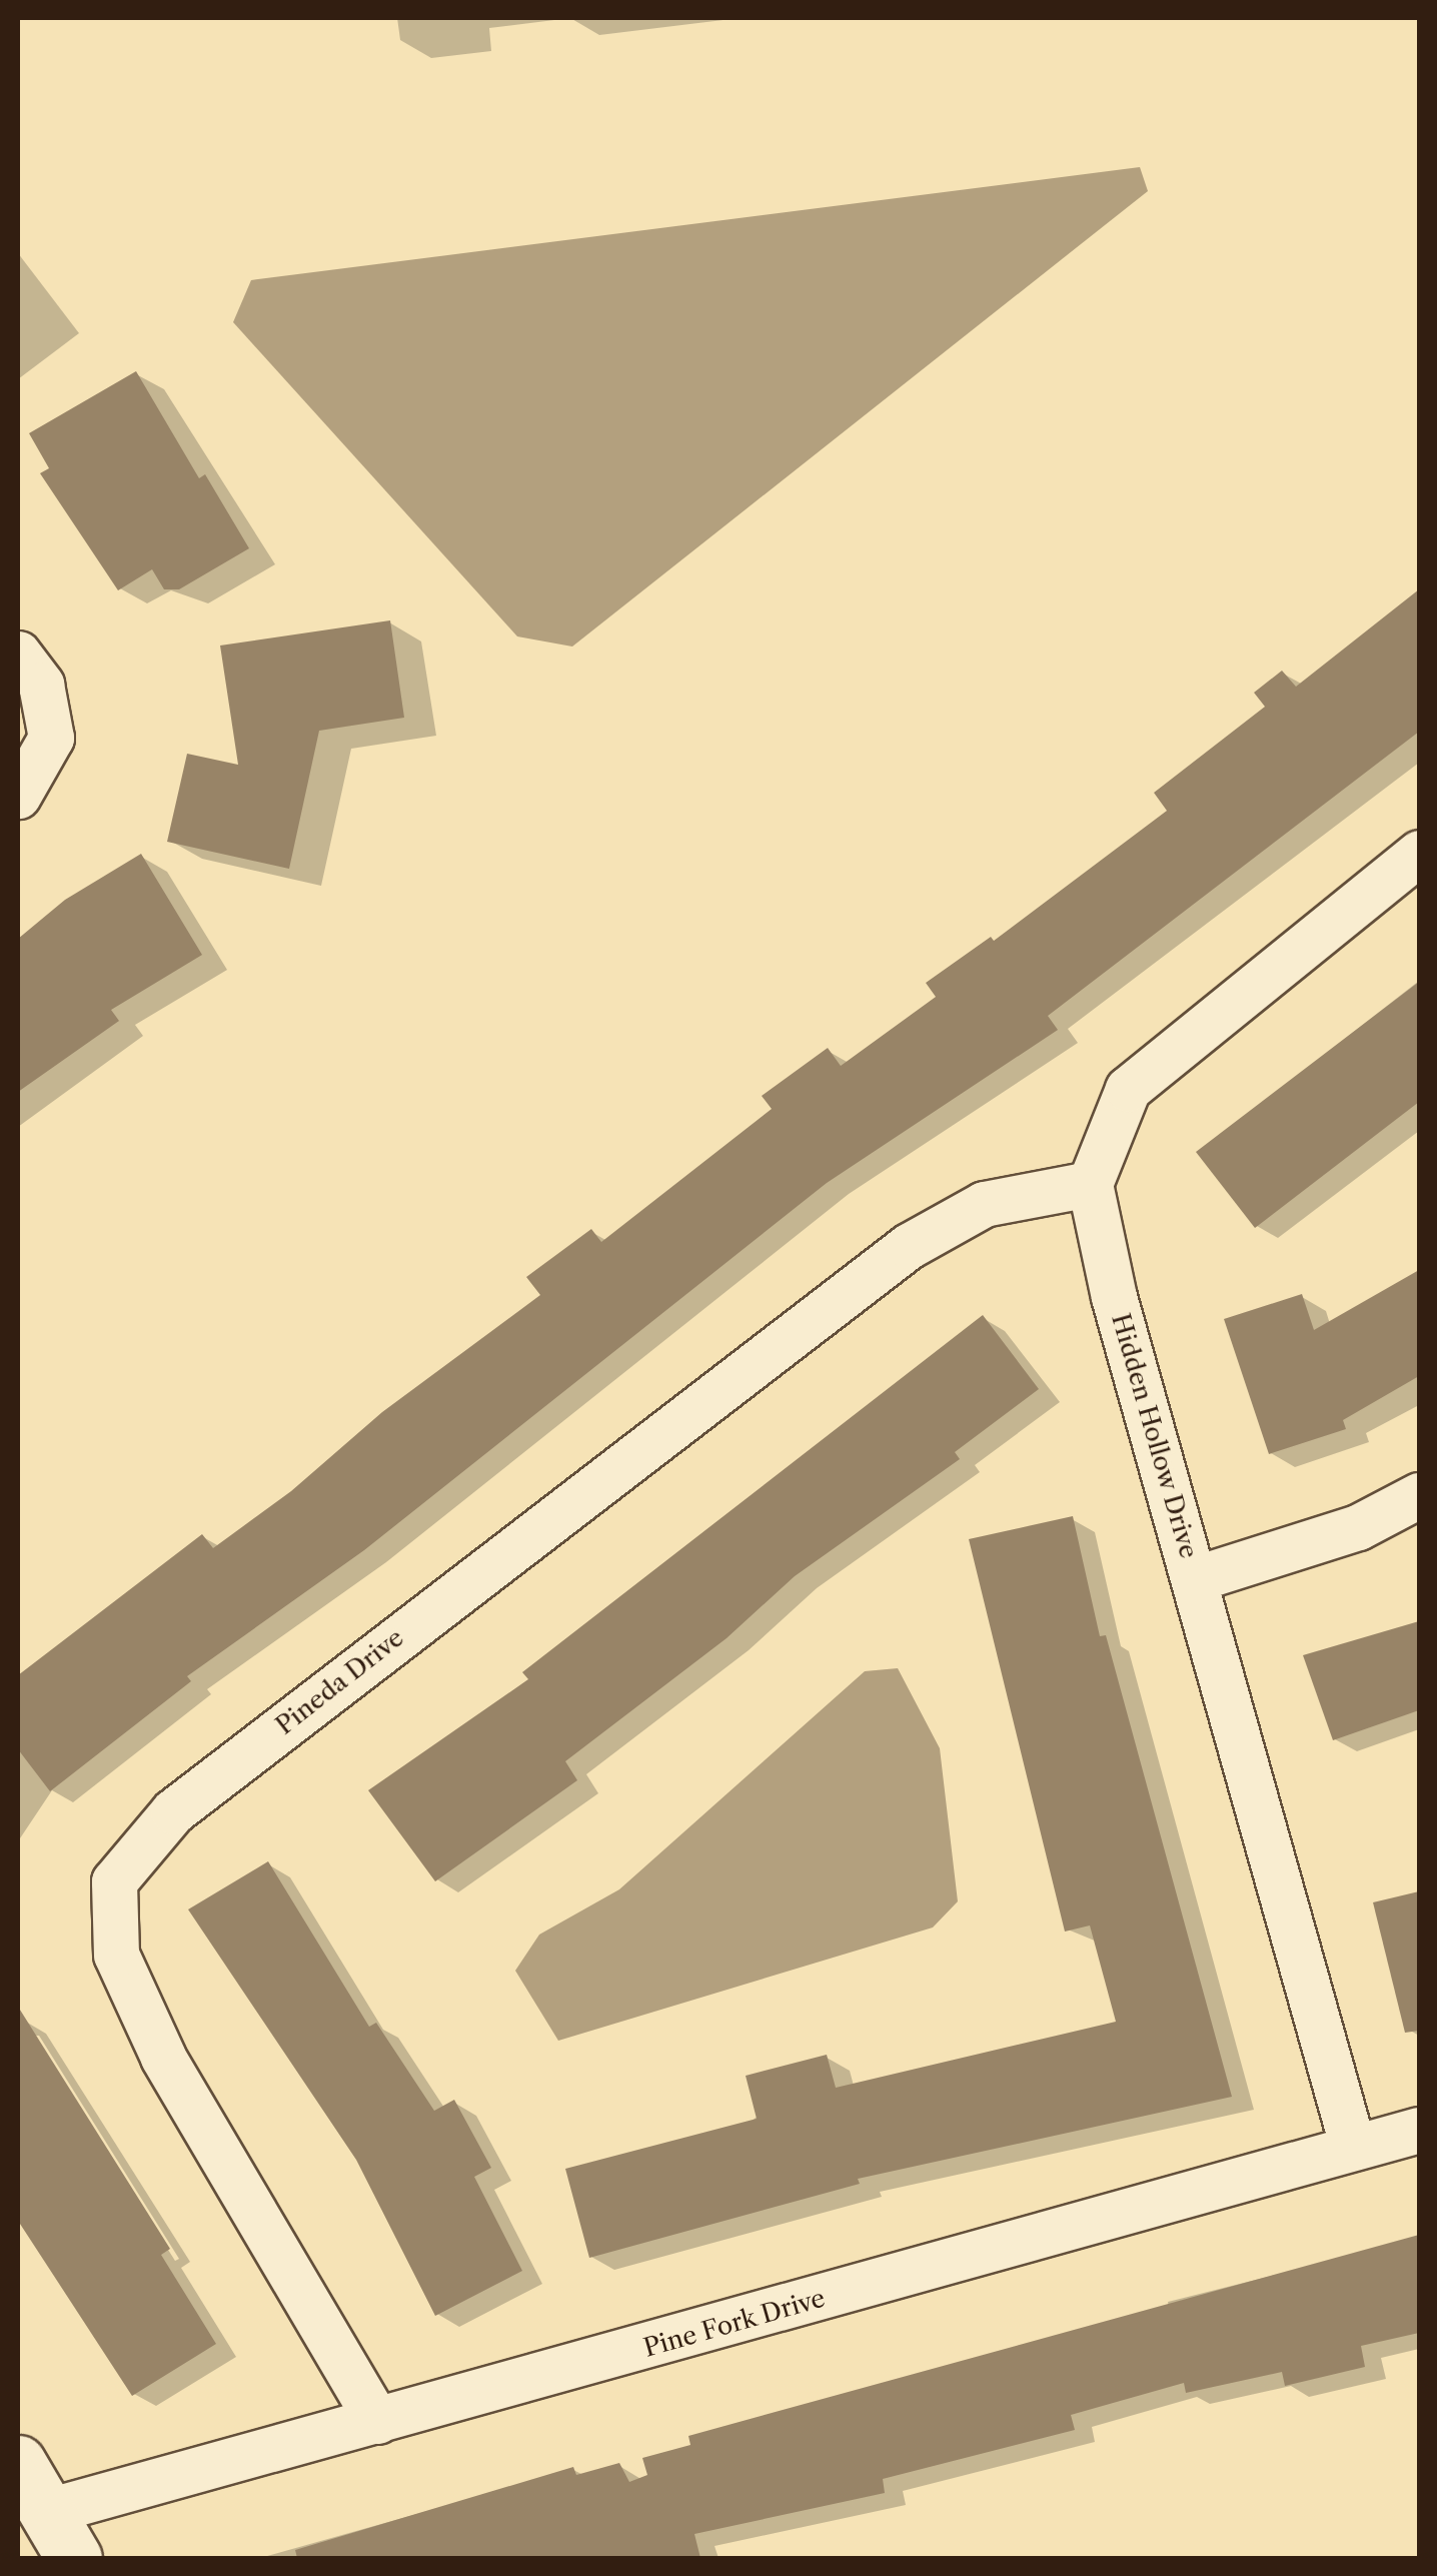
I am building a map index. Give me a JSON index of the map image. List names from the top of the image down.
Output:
{
  "streets": {
    "street": ["Hidden Hollow Drive", "Pineda Drive", "Pine Fork Drive"]
  },
  "crossings": [
    ["Hidden Hollow Drive", "Pineda Drive"],
    ["Hidden Hollow Drive", "Pine Fork Drive"],
    ["Pineda Drive", "Pine Fork Drive"]
  ]
}
